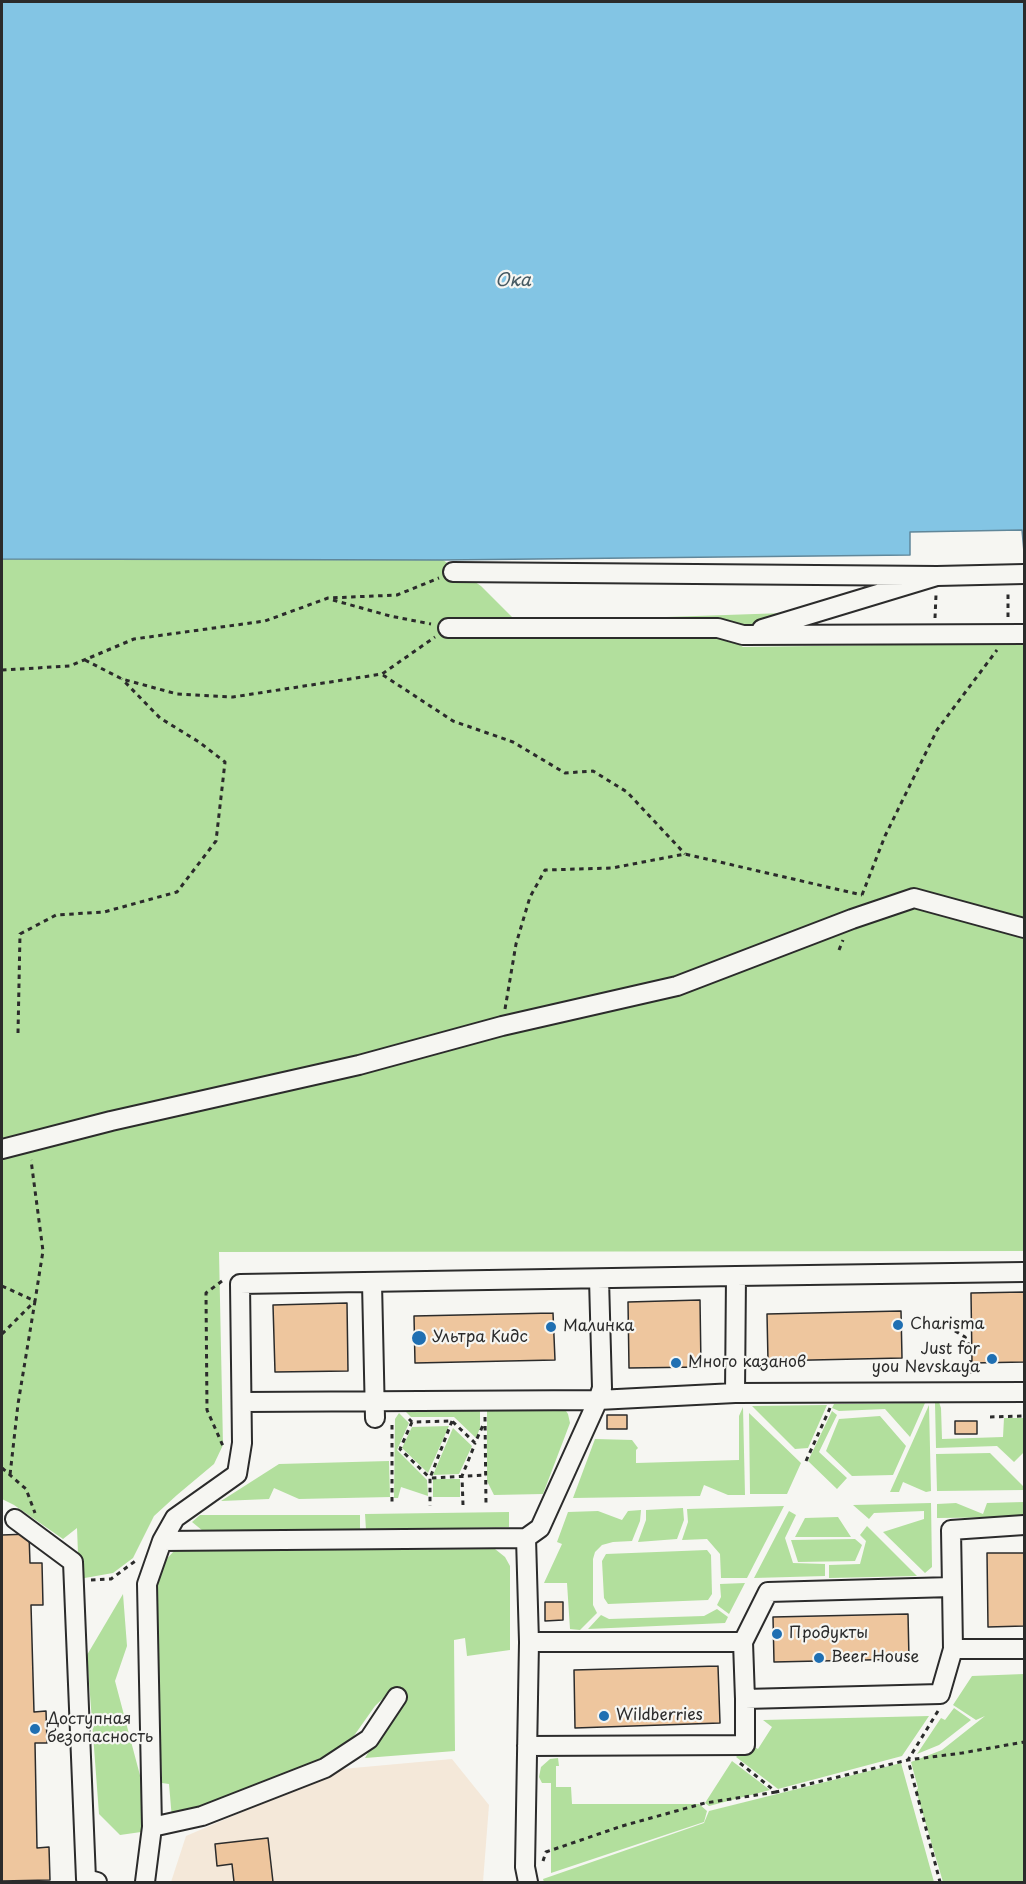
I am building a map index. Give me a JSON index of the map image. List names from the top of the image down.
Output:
{
  "water": ["Ока"],
  "places": [
    "Charisma",
    "Малинка",
    "Ультра Кидс",
    "Just for you Nevskaya",
    "Много казанов",
    "Продукты",
    "Beer House",
    "Wildberries",
    "Доступная безопасность"
  ]
}
